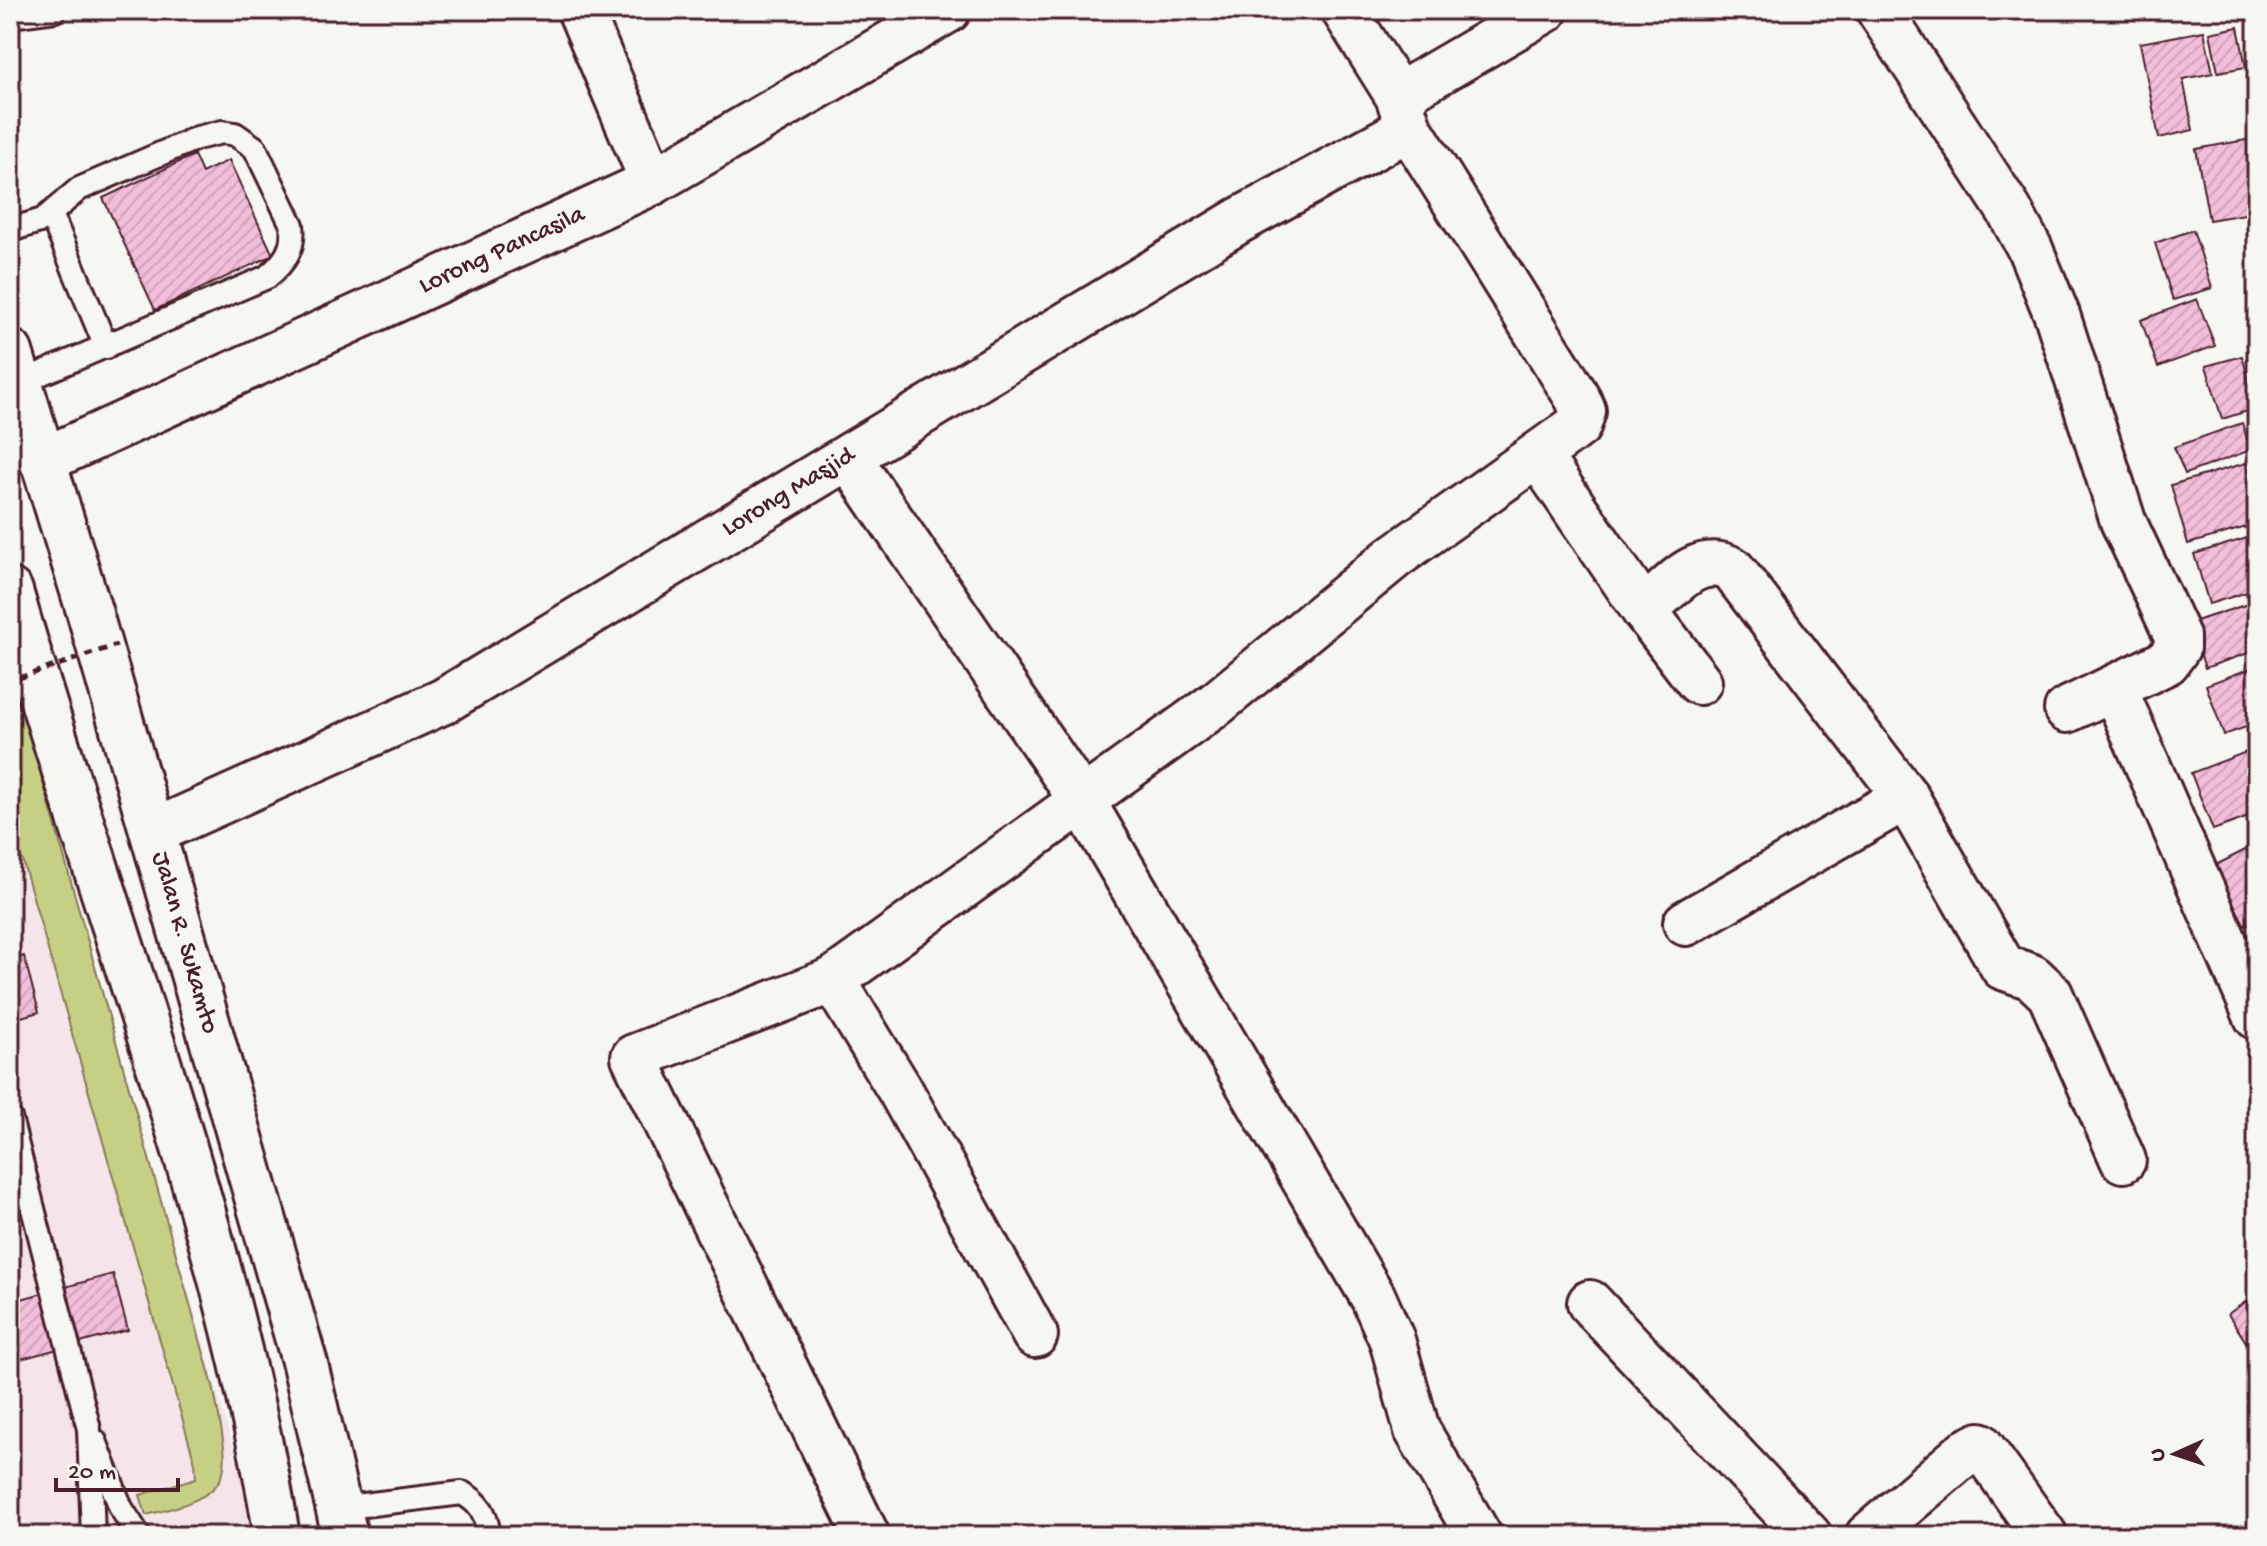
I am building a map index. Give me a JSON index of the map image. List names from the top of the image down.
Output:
{
  "streets": {
    "main road": ["Lorong Pancasila", "Lorong Masjid", "Jalan R. Sukamto"]
  },
  "crossings": [
    ["Lorong Pancasila", "Jalan R. Sukamto"],
    ["Lorong Masjid", "Jalan R. Sukamto"]
  ],
  "scale_bar": "20 m",
  "north": "left"
}
